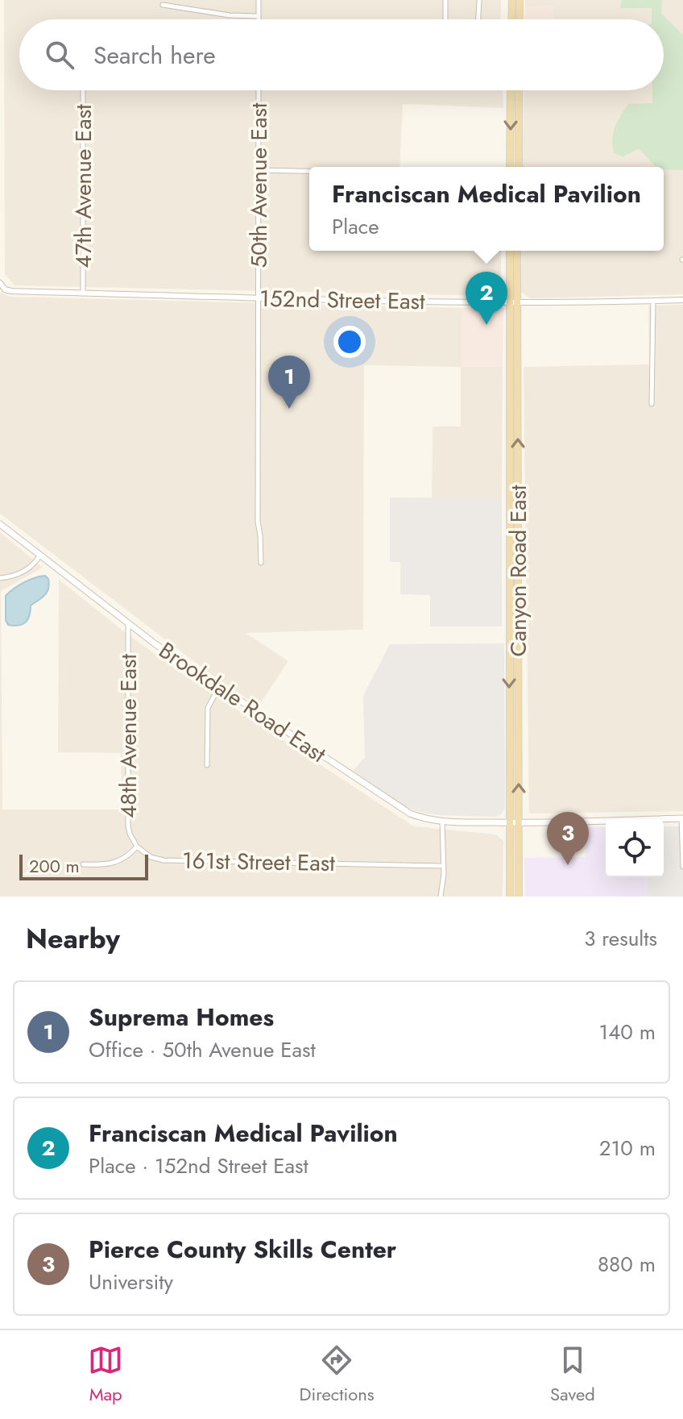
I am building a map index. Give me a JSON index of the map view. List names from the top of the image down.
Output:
{
  "streets": {
    "main road": ["Canyon Road East", "Brookdale Road East"],
    "street": [
      "50th Avenue East",
      "47th Avenue East",
      "152nd Street East",
      "48th Avenue East",
      "161st Street East"
    ]
  },
  "crossings": [
    ["50th Avenue East", "152nd Street East"],
    ["47th Avenue East", "152nd Street East"],
    ["152nd Street East", "Canyon Road East"],
    ["Canyon Road East", "Brookdale Road East"],
    ["Brookdale Road East", "48th Avenue East"],
    ["48th Avenue East", "161st Street East"]
  ],
  "scale_bar": "200 m",
  "page": {
    "search": "Search here",
    "popup": ["Franciscan Medical Pavilion", "Place"],
    "pins": ["2", "1", "3"],
    "scale": "200 m",
    "heading": ["Nearby", "3 results"],
    "list": [
      {
        "mark": "1",
        "name": "Suprema Homes",
        "note": "Office · 50th Avenue East",
        "value": "140 m"
      },
      {
        "mark": "2",
        "name": "Franciscan Medical Pavilion",
        "note": "Place · 152nd Street East",
        "value": "210 m"
      },
      {
        "mark": "3",
        "name": "Pierce County Skills Center",
        "note": "University",
        "value": "880 m"
      }
    ],
    "nav": ["Map", "Directions", "Saved"]
  }
}
